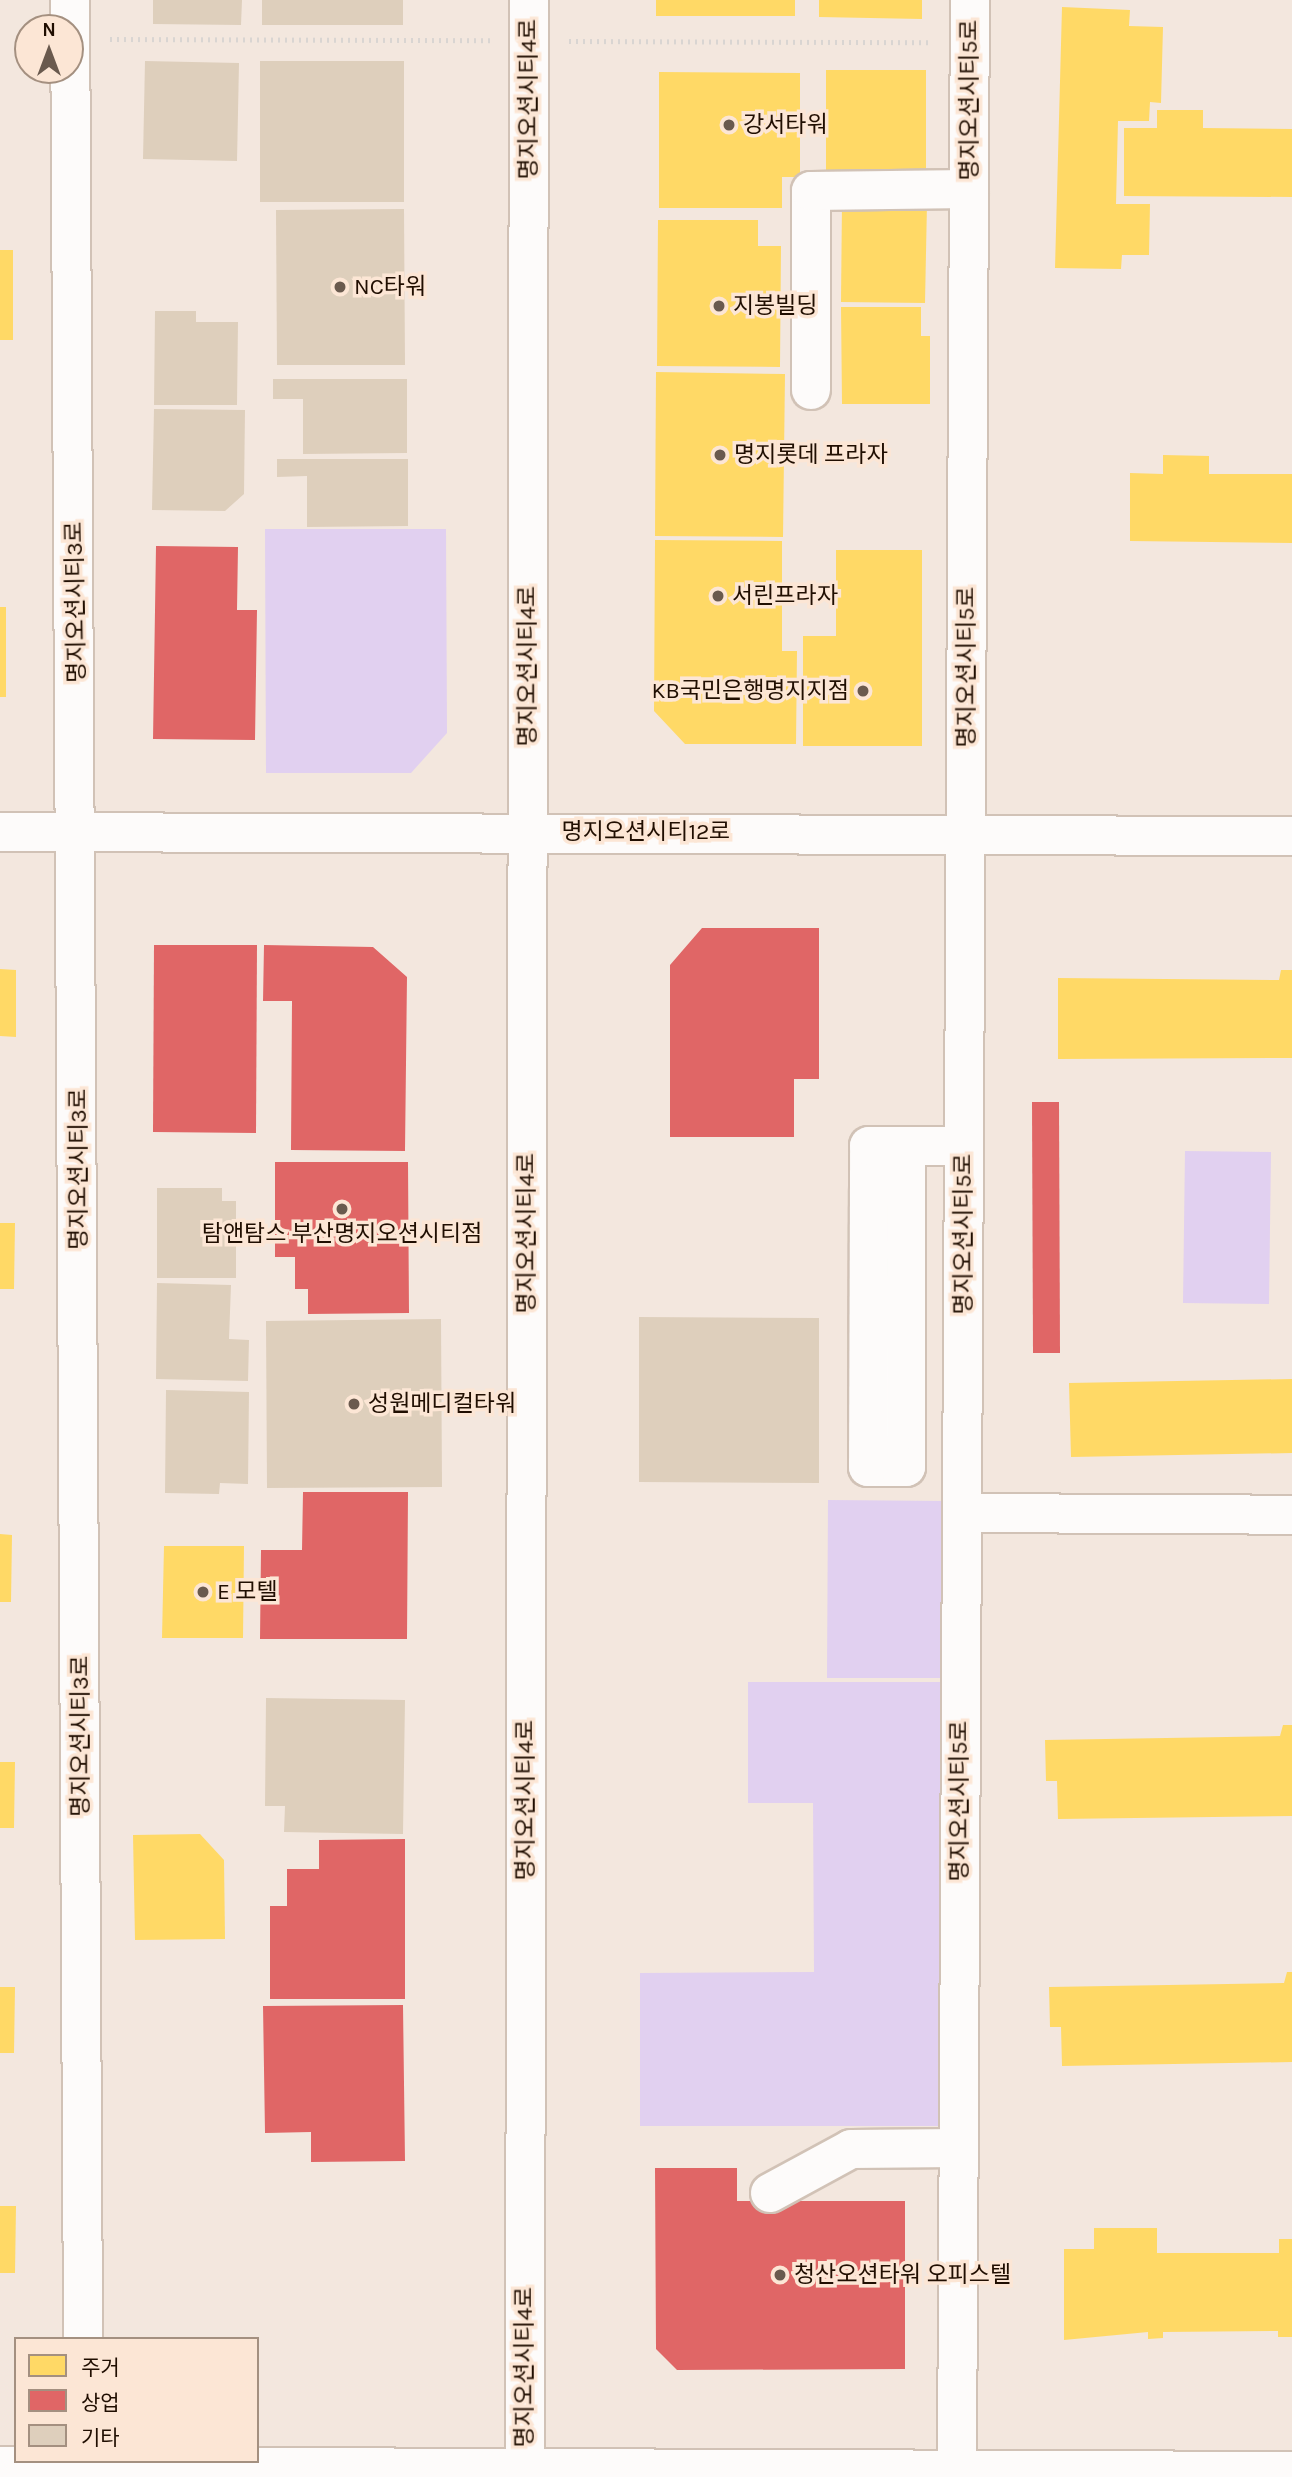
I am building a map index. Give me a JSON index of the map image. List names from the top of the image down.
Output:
{
  "streets": {
    "street": [
      "명지오션시티4로",
      "명지오션시티5로",
      "명지오션시티3로",
      "명지오션시티12로"
    ]
  },
  "crossings": [
    ["명지오션시티4로", "명지오션시티12로"],
    ["명지오션시티5로", "명지오션시티12로"],
    ["명지오션시티3로", "명지오션시티12로"]
  ],
  "places": [
    "강서타워",
    "NC타워",
    "지봉빌딩",
    "명지롯데 프라자",
    "서린프라자",
    "KB국민은행명지지점",
    "탐앤탐스 부산명지오션시티점",
    "성원메디컬타워",
    "E 모텔",
    "청산오션타워 오피스텔"
  ],
  "legend": ["주거", "상업", "기타"],
  "north": "top"
}
